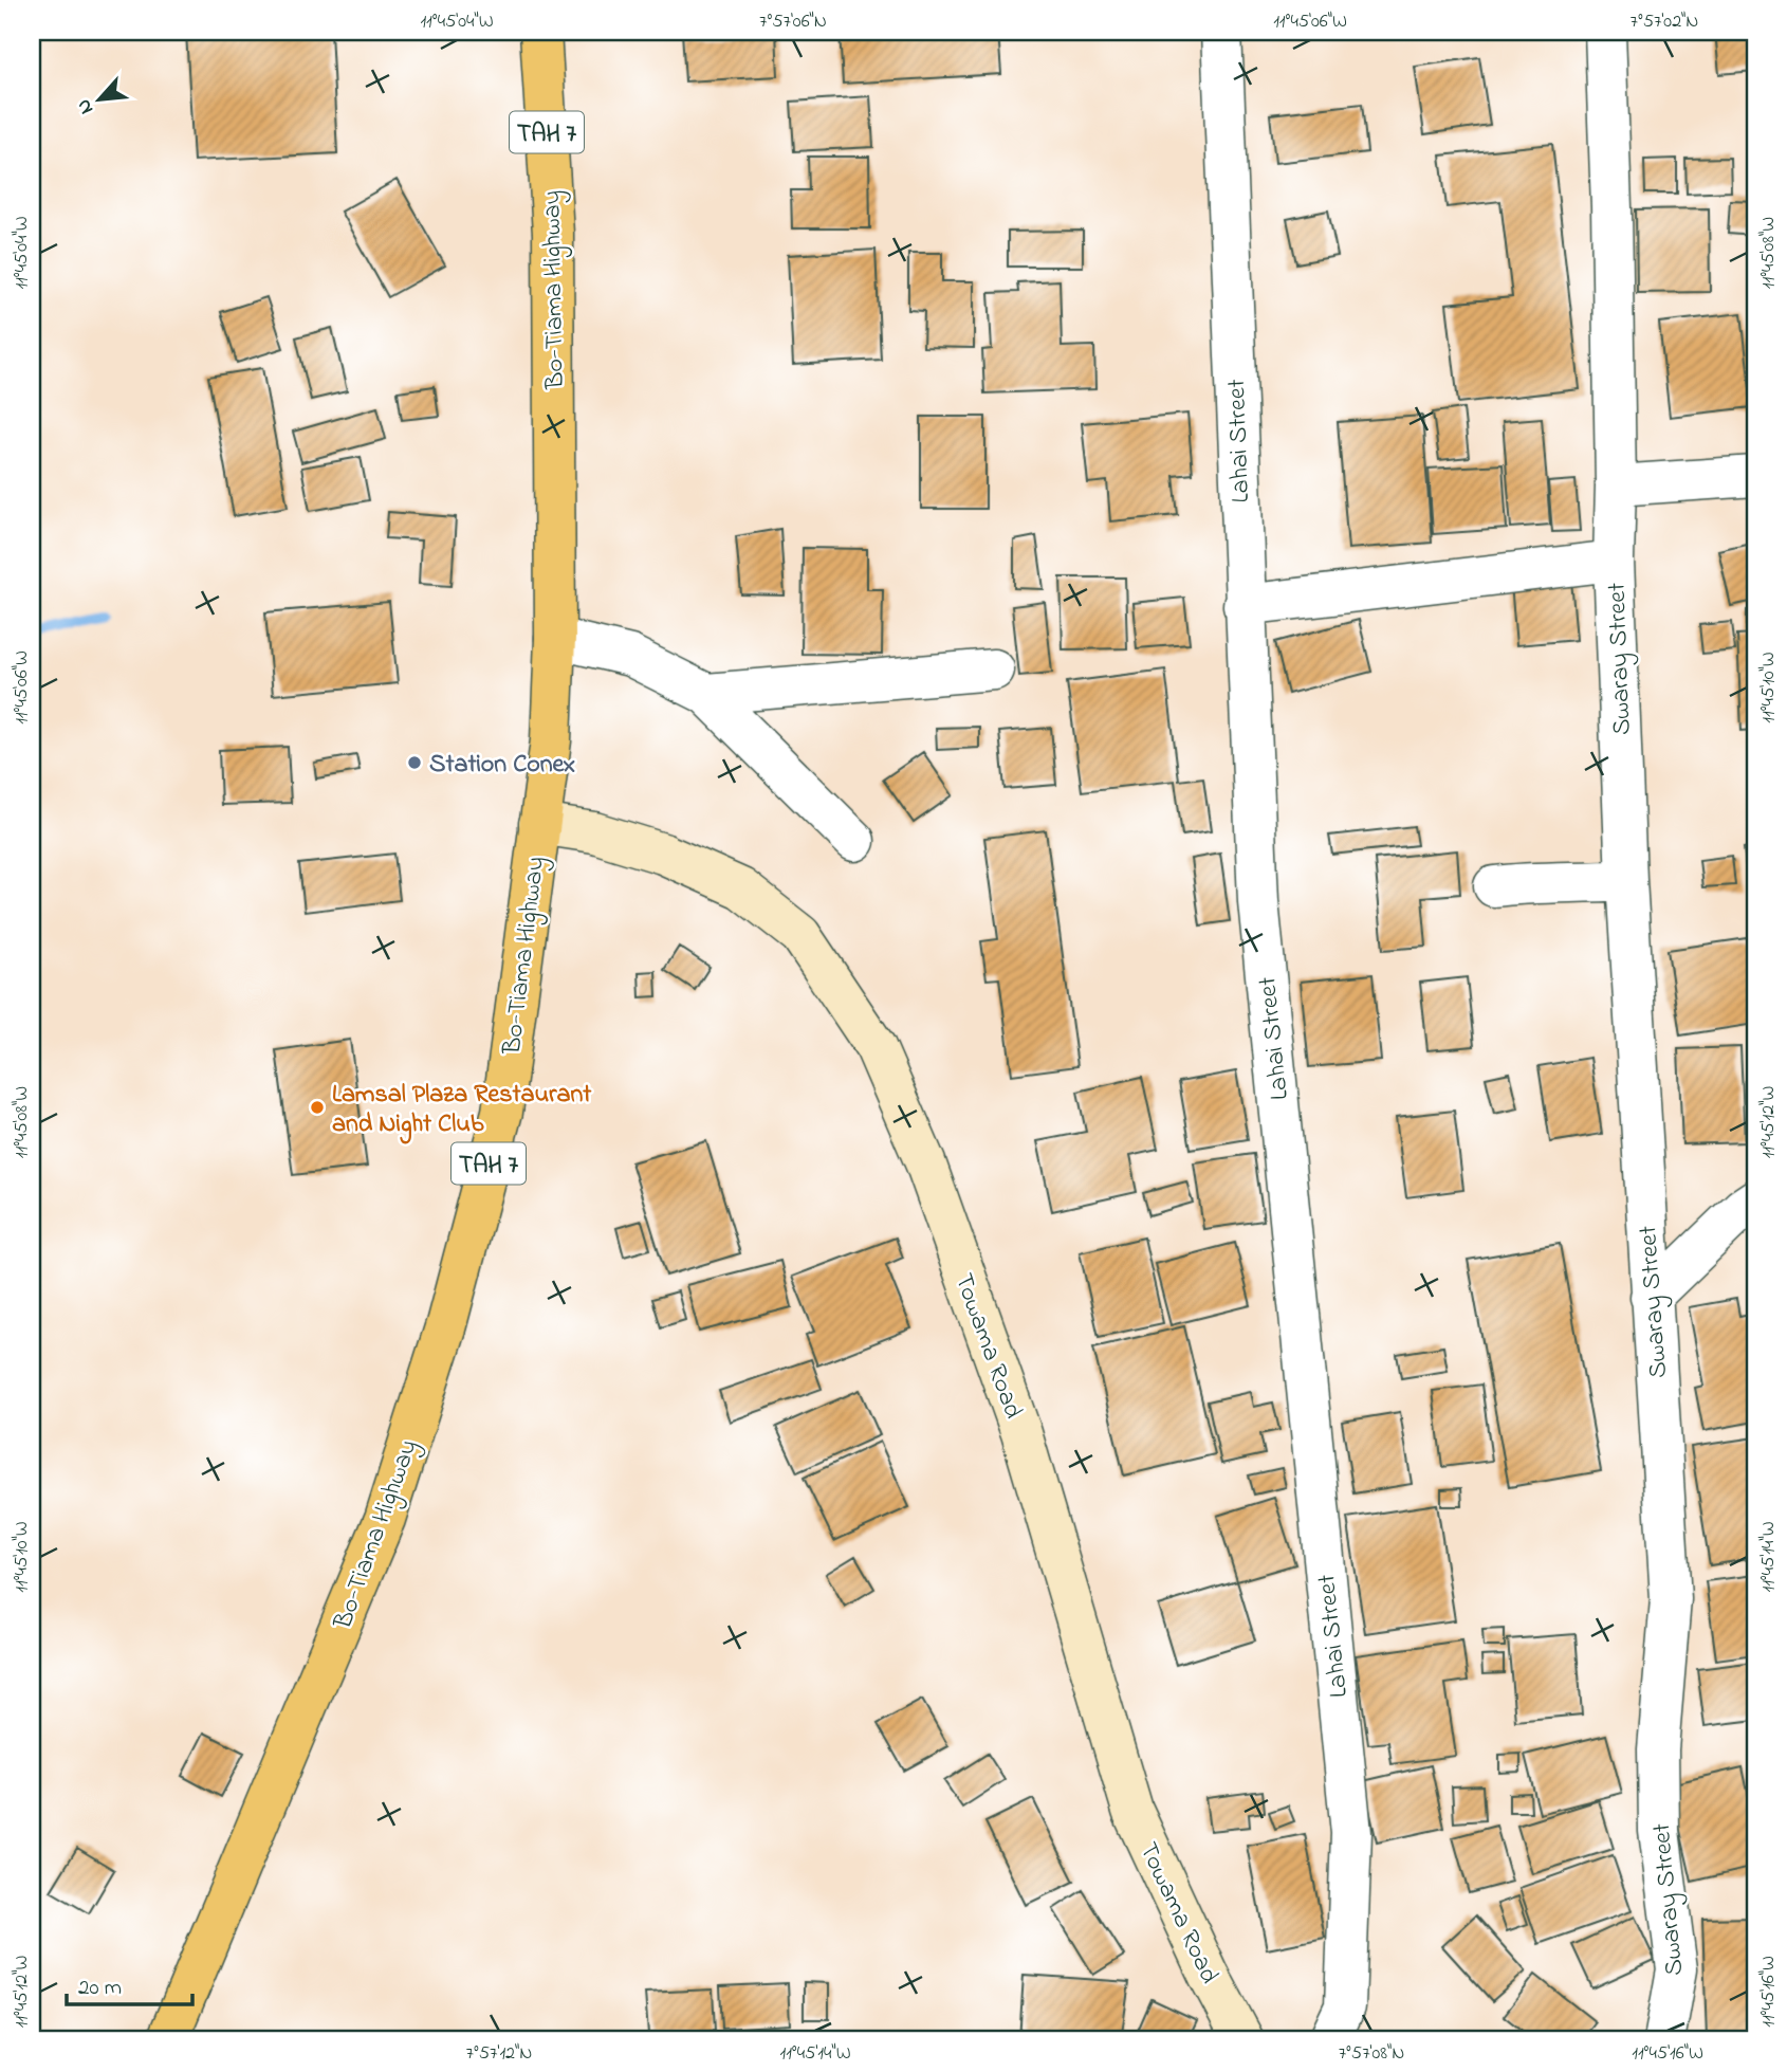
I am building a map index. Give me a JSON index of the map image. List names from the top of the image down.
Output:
{
  "streets": {
    "highway": ["TAH 7", "Bo-Tiama Highway"],
    "main road": ["Towama Road"],
    "street": ["Lahai Street", "Swaray Street"]
  },
  "crossings": [
    ["Bo-Tiama Highway", "Towama Road"]
  ],
  "places": ["Station Conex", "Lamsal Plaza Restaurant and Night Club"],
  "scale_bar": "20 m",
  "north": "bottom left",
  "coordinates": [
    "11°45'04\"W",
    "7°57'06\"N",
    "11°45'06\"W",
    "7°57'02\"N",
    "11°45'08\"W",
    "11°45'10\"W",
    "11°45'12\"W",
    "11°45'14\"W",
    "11°45'16\"W",
    "7°57'12\"N",
    "7°57'08\"N"
  ]
}
